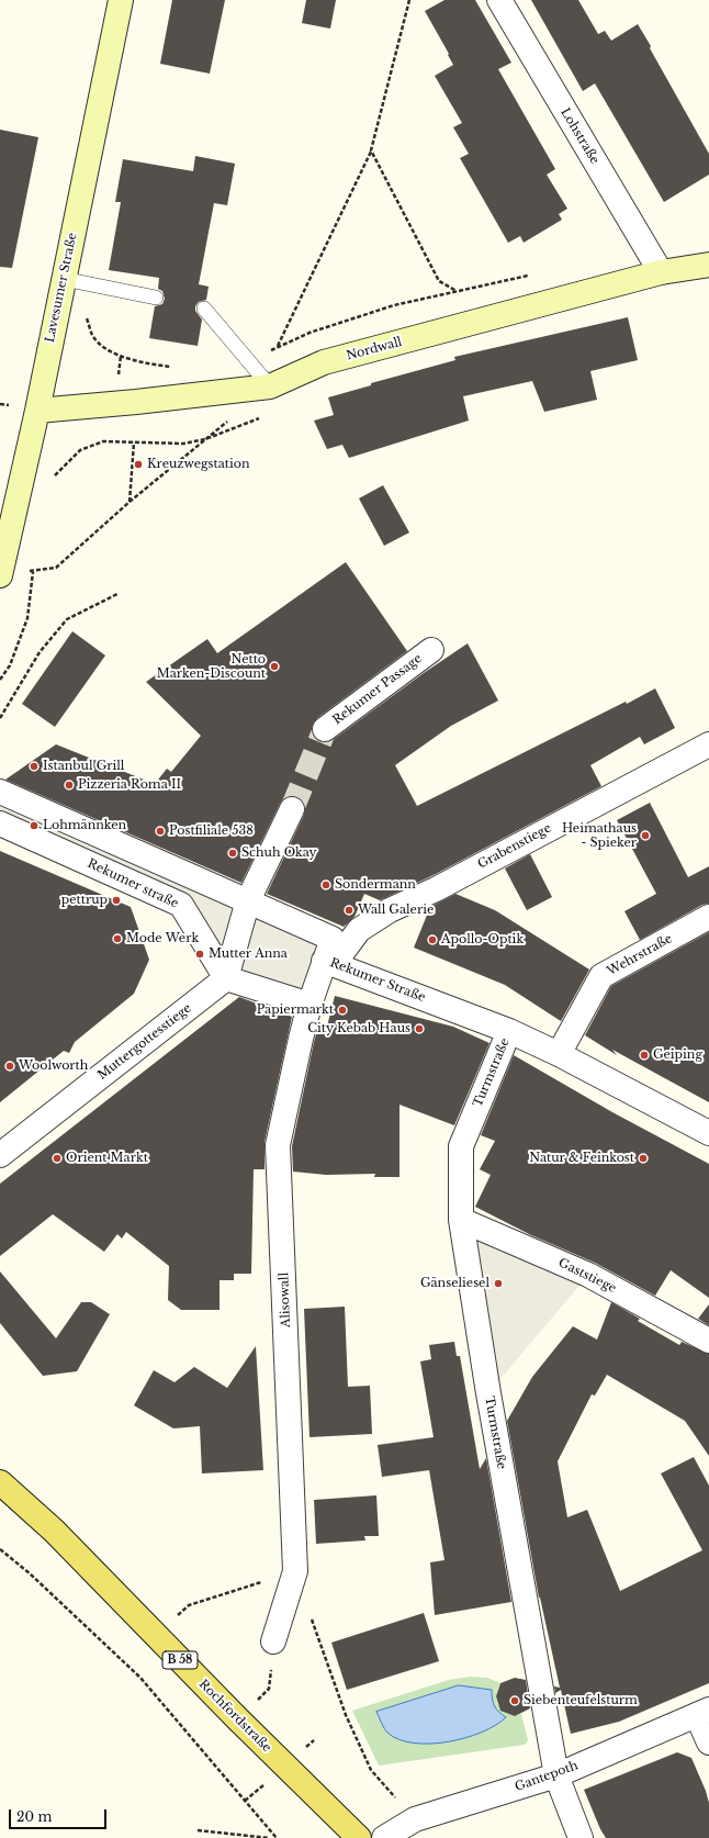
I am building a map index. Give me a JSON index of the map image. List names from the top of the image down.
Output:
{
  "streets": {
    "main road": ["B 58", "Rochfordstraße"],
    "street": [
      "Lohstraße",
      "Lavesumer Straße",
      "Nordwall",
      "Rekumer Passage",
      "Grabenstiege",
      "Rekumer straße",
      "Wehrstraße",
      "Rekumer Straße",
      "Muttergottesstiege",
      "Turmstraße",
      "Gaststiege",
      "Alisowall",
      "Gantepoth"
    ]
  },
  "crossings": [
    ["Lohstraße", "Nordwall"],
    ["Lavesumer Straße", "Nordwall"],
    ["Grabenstiege", "Rekumer Straße"],
    ["Grabenstiege", "Alisowall"],
    ["Rekumer straße", "Muttergottesstiege"],
    ["Wehrstraße", "Rekumer Straße"],
    ["Rekumer Straße", "Turmstraße"],
    ["Rekumer Straße", "Alisowall"],
    ["Turmstraße", "Gaststiege"],
    ["Turmstraße", "Gantepoth"]
  ],
  "places": [
    "Kreuzwegstation",
    "Netto Marken-Discount",
    "Istanbul Grill",
    "Pizzeria Roma II",
    "Lohmännken",
    "Postfiliale 538",
    "Heimathaus - Spieker",
    "Schuh Okay",
    "Sondermann",
    "pettrup",
    "Wall Galerie",
    "Mode Werk",
    "Apollo-Optik",
    "Mutter Anna",
    "Papiermarkt",
    "City Kebab Haus",
    "Geiping",
    "Woolworth",
    "Orient Markt",
    "Natur & Feinkost",
    "Gänseliesel",
    "Siebenteufelsturm"
  ],
  "scale_bar": "20 m"
}
